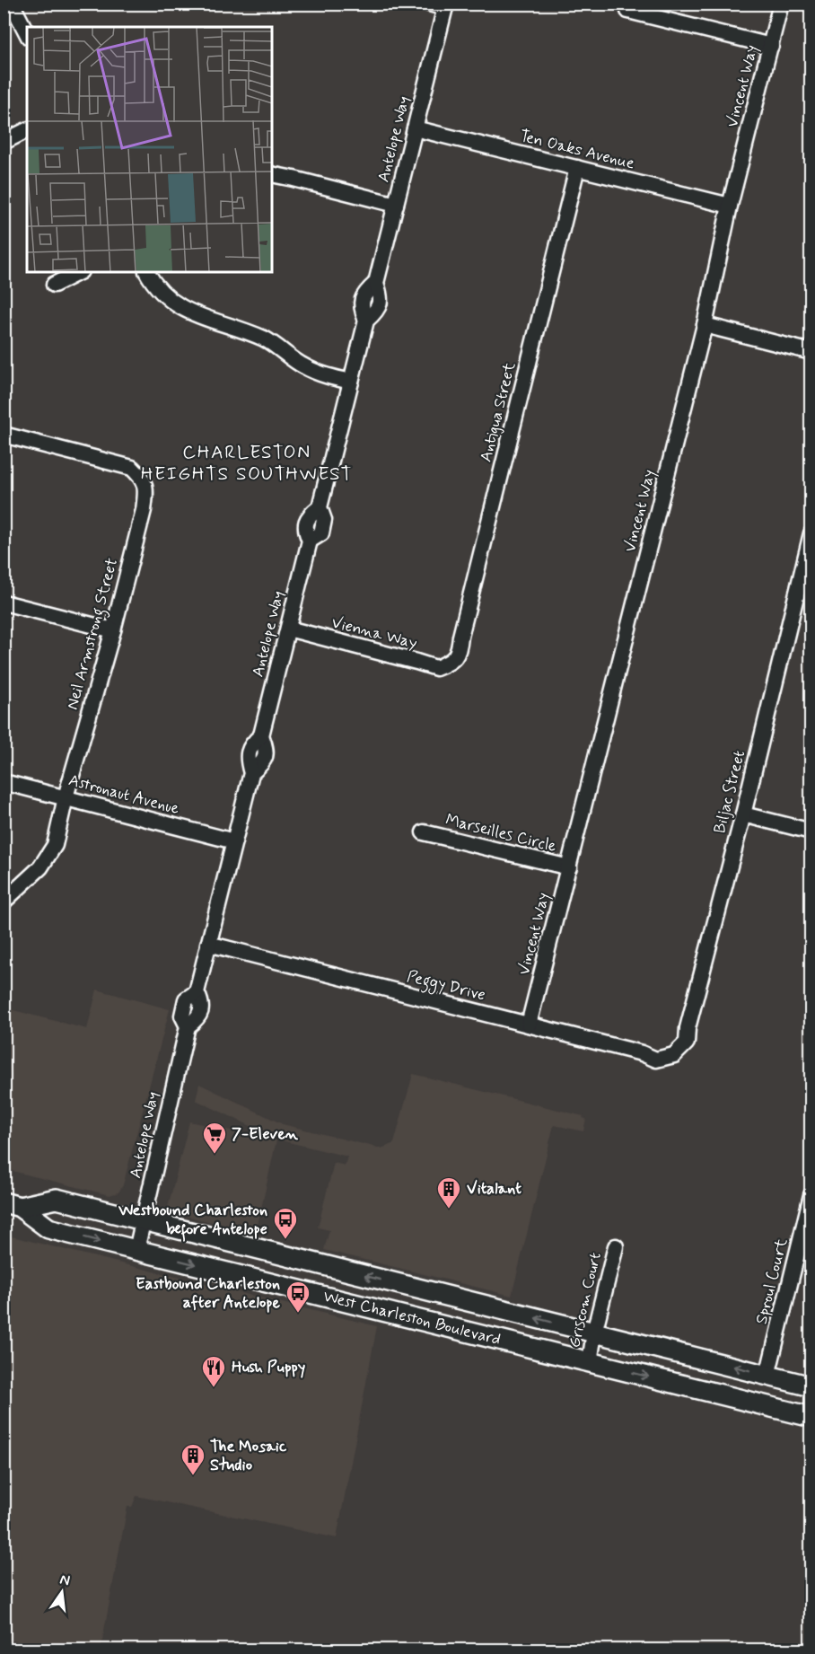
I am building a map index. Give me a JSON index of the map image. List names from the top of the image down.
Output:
{
  "streets": {
    "main road": ["West Charleston Boulevard"],
    "street": [
      "Vincent Way",
      "Antelope Way",
      "Ten Oaks Avenue",
      "Antigua Street",
      "Vienna Way",
      "Neil Armstrong Street",
      "Biljac Street",
      "Astronaut Avenue",
      "Marseilles Circle",
      "Peggy Drive",
      "Sproul Court",
      "Griscom Court"
    ]
  },
  "crossings": [
    ["Vincent Way", "Ten Oaks Avenue"],
    ["Vincent Way", "Marseilles Circle"],
    ["Vincent Way", "Peggy Drive"],
    ["Antelope Way", "Ten Oaks Avenue"],
    ["Antelope Way", "Vienna Way"],
    ["Antelope Way", "Astronaut Avenue"],
    ["Antelope Way", "Peggy Drive"],
    ["Antelope Way", "West Charleston Boulevard"],
    ["Ten Oaks Avenue", "Antigua Street"],
    ["Antigua Street", "Vienna Way"],
    ["Neil Armstrong Street", "Astronaut Avenue"],
    ["Biljac Street", "Peggy Drive"],
    ["Sproul Court", "West Charleston Boulevard"],
    ["Griscom Court", "West Charleston Boulevard"]
  ],
  "districts": ["CHARLESTON HEIGHTS SOUTHWEST"],
  "places": {
    "supermarket": ["7-Eleven"],
    "building": ["Vitalant", "The Mosaic Studio"],
    "bus stop": ["Westbound Charleston before Antelope", "Eastbound Charleston after Antelope"],
    "restaurant": ["Hush Puppy"]
  },
  "north": "top"
}
